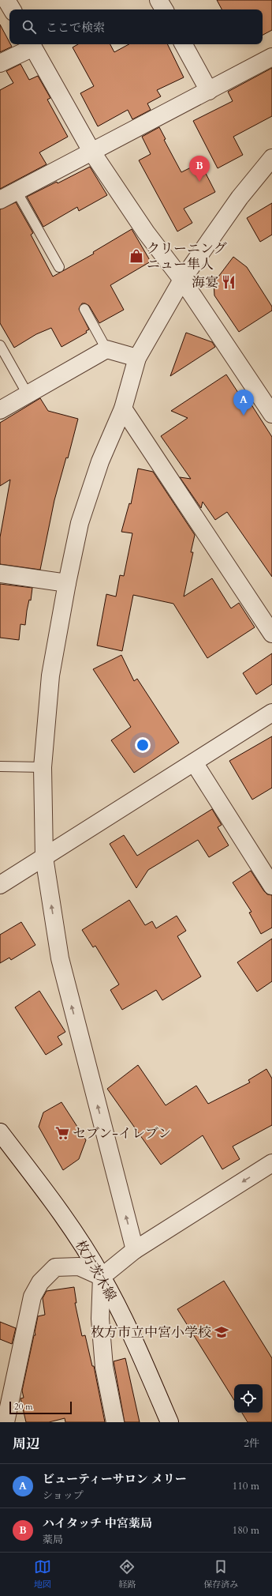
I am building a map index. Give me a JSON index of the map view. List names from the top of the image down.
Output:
{
  "streets": {
    "street": ["枚方茨木線"]
  },
  "places": {
    "shop": ["クリーニング ニュー隼人"],
    "restaurant": ["海宴"],
    "supermarket": ["セブン-イレブン"],
    "school or university": ["枚方市立中宮小学校"]
  },
  "scale_bar": "20 m",
  "page": {
    "search": "ここで検索",
    "pins": ["B", "A"],
    "scale": "20 m",
    "heading": ["周辺", "2件"],
    "list": [
      {
        "mark": "A",
        "name": "ビューティーサロン メリー",
        "note": "ショップ",
        "value": "110 m"
      },
      {
        "mark": "B",
        "name": "ハイタッチ 中宮薬局",
        "note": "薬局",
        "value": "180 m"
      }
    ],
    "nav": ["地図", "経路", "保存済み"]
  }
}
